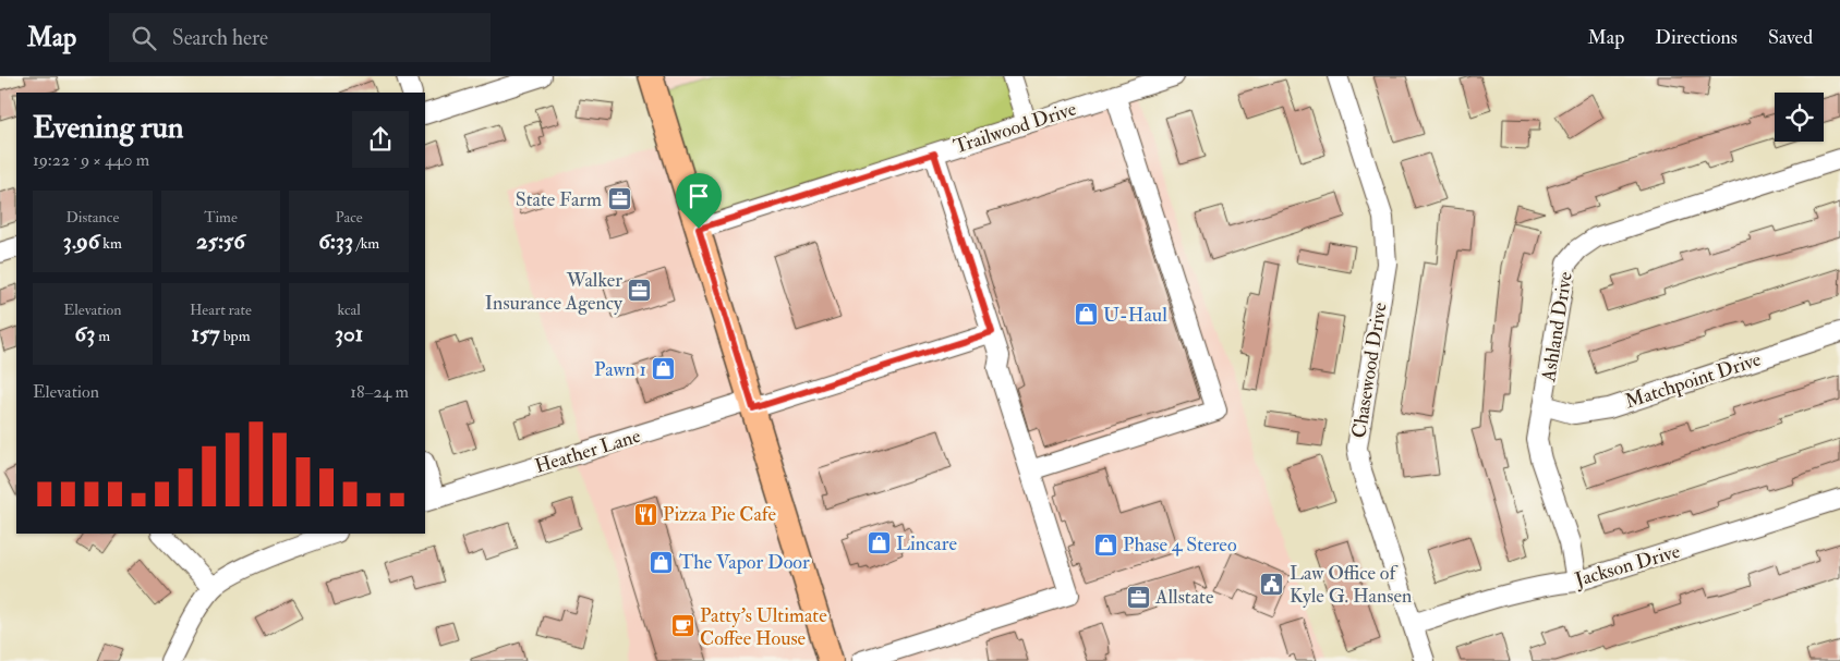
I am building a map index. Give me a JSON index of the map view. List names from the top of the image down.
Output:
{
  "streets": {
    "street": [
      "Trailwood Drive",
      "Ashland Drive",
      "Chasewood Drive",
      "Matchpoint Drive",
      "Heather Lane",
      "Jackson Drive"
    ]
  },
  "crossings": [
    ["Ashland Drive", "Matchpoint Drive"],
    ["Ashland Drive", "Jackson Drive"],
    ["Chasewood Drive", "Jackson Drive"]
  ],
  "places": {
    "office": ["State Farm", "Walker Insurance Agency", "Allstate"],
    "shop": [
      "U-Haul",
      "Pawn 1",
      "Lincare",
      "Phase 4 Stereo",
      "The Vapor Door"
    ],
    "restaurant": ["Pizza Pie Cafe"],
    "public building": ["Law Office of Kyle G. Hansen"],
    "cafe": ["Patty's Ultimate Coffee House"]
  },
  "page": {
    "header": "Map",
    "search": "Search here",
    "nav": ["Map", "Directions", "Saved"],
    "heading": ["Evening run", "19:22 · 9 × 440 m"],
    "stats": [
      ["Distance", "3.96 km"],
      ["Time", "25:56"],
      ["Pace", "6:33 /km"],
      ["Elevation", "63 m"],
      ["Heart rate", "157 bpm"],
      ["kcal", "301"]
    ],
    "chart": ["Elevation", "18–24 m"]
  }
}
